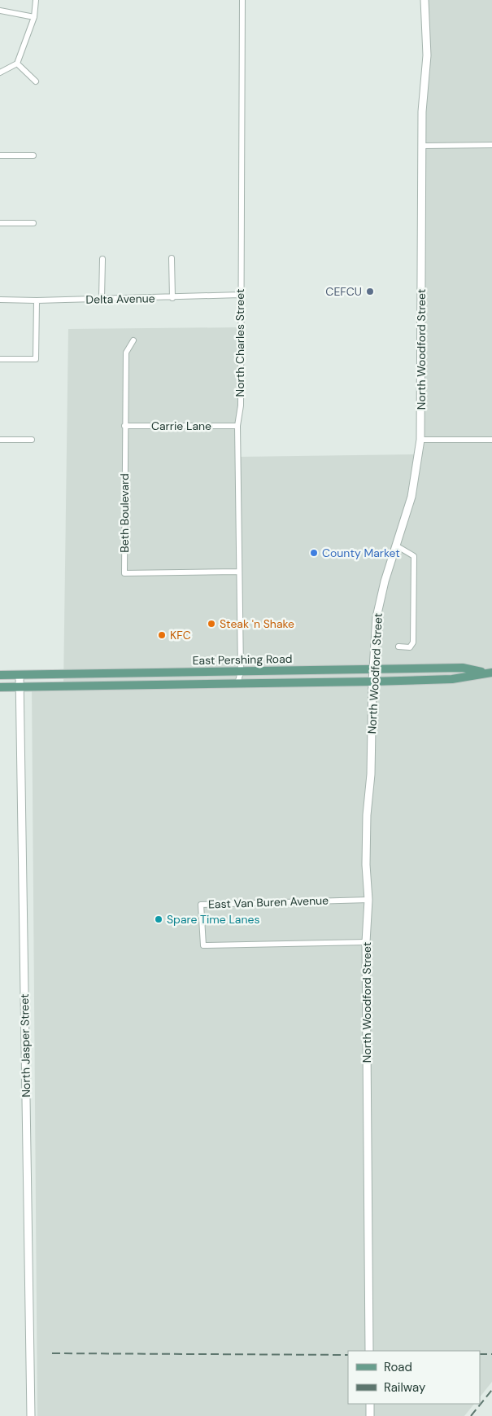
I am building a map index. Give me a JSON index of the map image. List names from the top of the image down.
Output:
{
  "streets": {
    "main road": ["East Pershing Road"],
    "street": [
      "Delta Avenue",
      "North Charles Street",
      "North Woodford Street",
      "Carrie Lane",
      "Beth Boulevard",
      "East Van Buren Avenue",
      "North Jasper Street"
    ]
  },
  "crossings": [
    ["Delta Avenue", "North Charles Street"],
    ["North Charles Street", "Carrie Lane"],
    ["North Charles Street", "Beth Boulevard"],
    ["North Charles Street", "East Pershing Road"],
    ["North Woodford Street", "East Pershing Road"],
    ["North Woodford Street", "East Van Buren Avenue"],
    ["Carrie Lane", "Beth Boulevard"],
    ["East Pershing Road", "North Jasper Street"]
  ],
  "places": [
    "CEFCU",
    "County Market",
    "Steak 'n Shake",
    "KFC",
    "Spare Time Lanes"
  ],
  "legend": ["Road", "Railway"]
}
